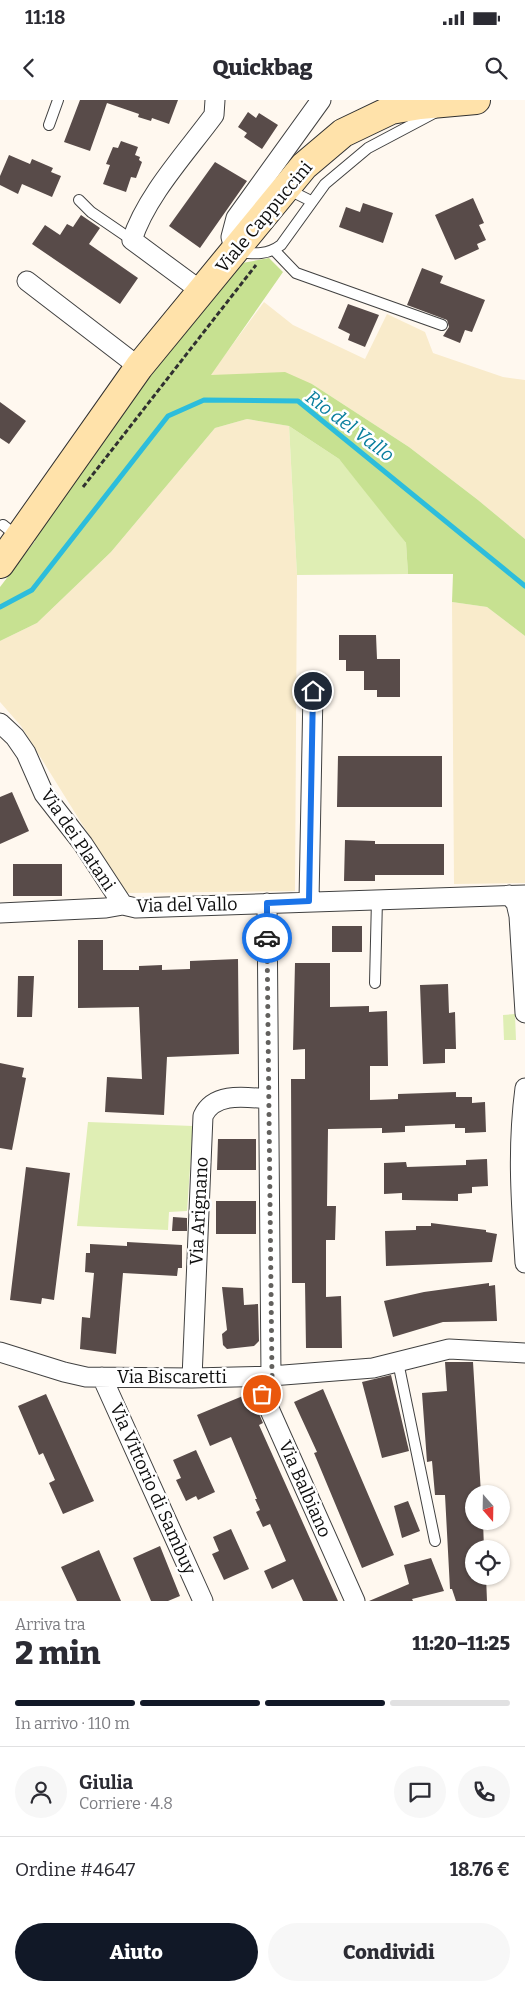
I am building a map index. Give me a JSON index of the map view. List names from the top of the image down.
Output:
{
  "streets": {
    "main road": ["Viale Cappuccini"],
    "street": [
      "Via dei Platani",
      "Via del Vallo",
      "Via Arignano",
      "Via Biscaretti",
      "Via Vittorio di Sambuy",
      "Via Balbiano"
    ]
  },
  "crossings": [
    ["Via dei Platani", "Via del Vallo"],
    ["Via Arignano", "Via Biscaretti"],
    ["Via Biscaretti", "Via Vittorio di Sambuy"],
    ["Via Biscaretti", "Via Balbiano"]
  ],
  "water": ["Rio del Vallo"],
  "north": "bottom",
  "page": {
    "status": "11:18",
    "header": "Quickbag",
    "heading": ["2 min", "Arriva tra", "11:20–11:25"],
    "panel": [
      "Giulia",
      "Corriere · 4.8",
      "Ordine #4647",
      "18.76 €"
    ],
    "bar": "In arrivo · 110 m",
    "buttons": ["Aiuto", "Condividi"]
  }
}
